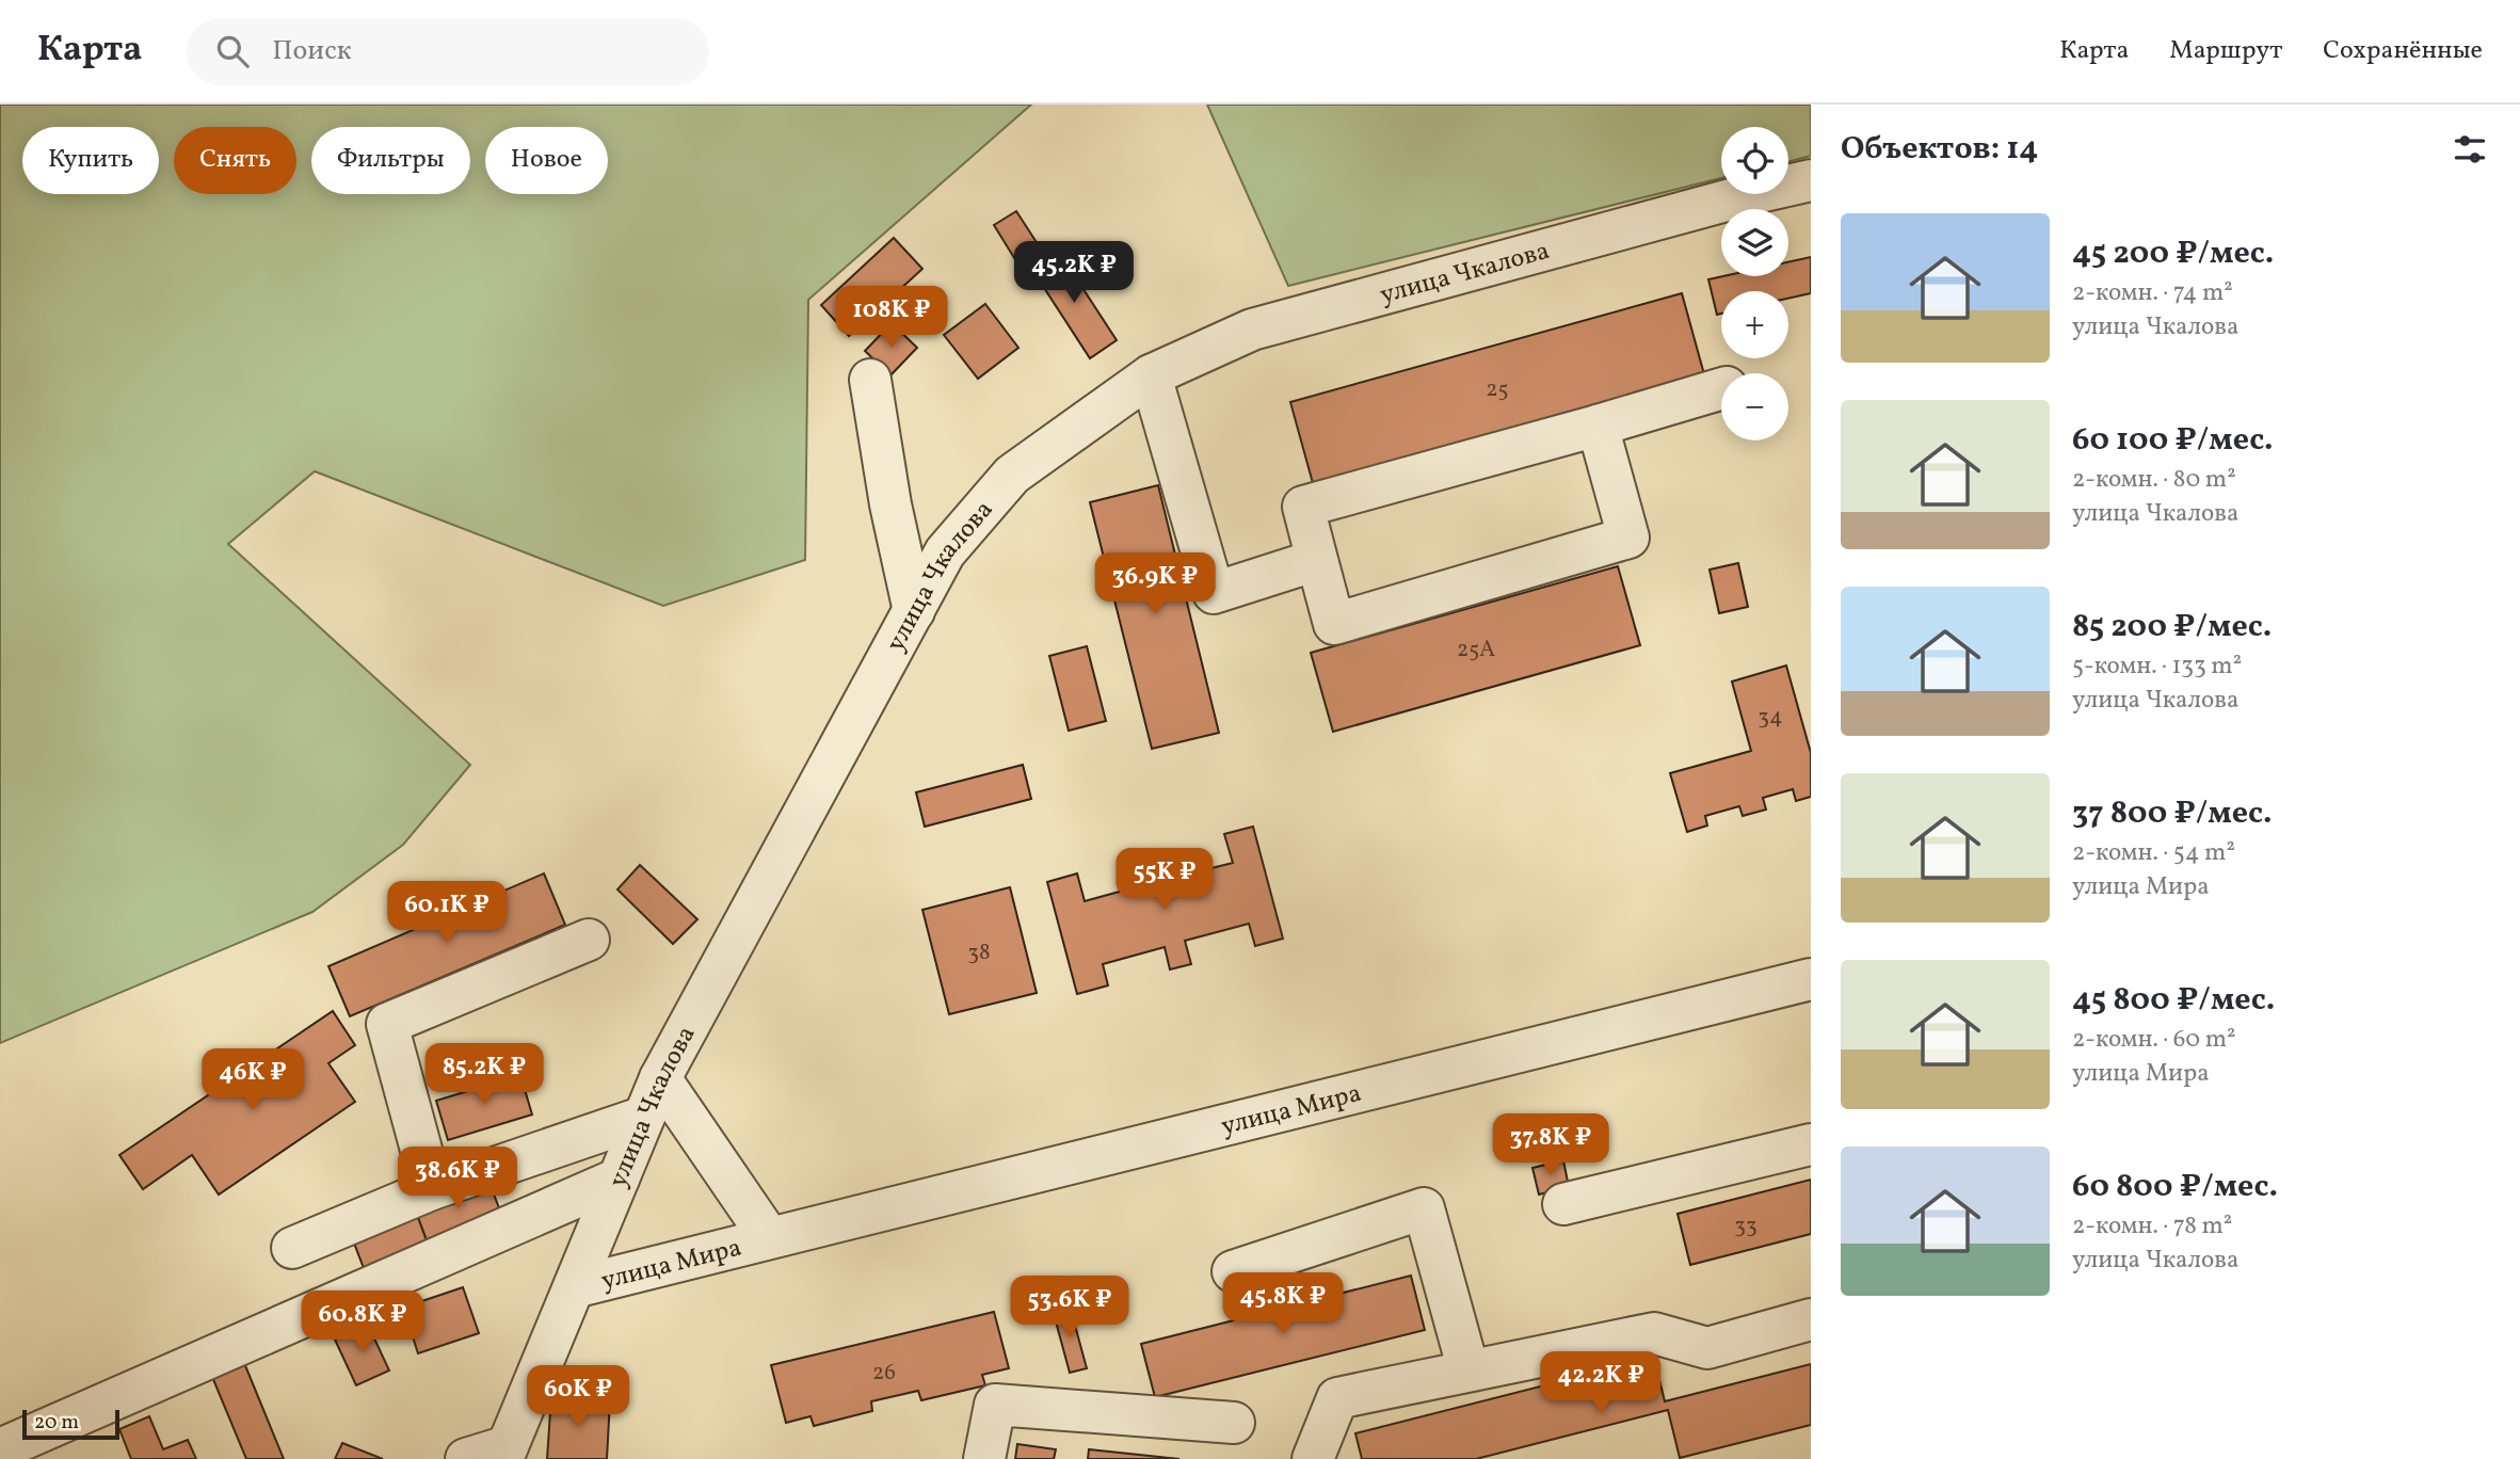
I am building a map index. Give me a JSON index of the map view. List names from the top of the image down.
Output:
{
  "streets": {
    "street": ["улица Чкалова", "улица Мира"]
  },
  "crossings": [
    ["улица Чкалова", "улица Мира"]
  ],
  "house_numbers": [
    "25",
    "25А",
    "34",
    "38",
    "33",
    "26"
  ],
  "scale_bar": "20 m",
  "page": {
    "header": "Карта",
    "search": "Поиск",
    "nav": ["Карта", "Маршрут", "Сохранённые"],
    "heading": "Объектов: 14",
    "map_buttons": ["+", "−"],
    "chip": [
      "Купить",
      "Снять",
      "Фильтры",
      "Новое"
    ],
    "list": [
      {
        "name": "45 200 ₽/мес.",
        "note": "2-комн. · 74 m² · улица Чкалова"
      },
      {
        "name": "60 100 ₽/мес.",
        "note": "2-комн. · 80 m² · улица Чкалова"
      },
      {
        "name": "85 200 ₽/мес.",
        "note": "5-комн. · 133 m² · улица Чкалова"
      },
      {
        "name": "37 800 ₽/мес.",
        "note": "2-комн. · 54 m² · улица Мира"
      },
      {
        "name": "45 800 ₽/мес.",
        "note": "2-комн. · 60 m² · улица Мира"
      },
      {
        "name": "60 800 ₽/мес.",
        "note": "2-комн. · 78 m² · улица Чкалова"
      }
    ],
    "price": [
      "45.2K ₽",
      "108K ₽",
      "36.9K ₽",
      "55K ₽",
      "60.1K ₽",
      "85.2K ₽",
      "46K ₽",
      "37.8K ₽",
      "38.6K ₽",
      "45.8K ₽",
      "53.6K ₽",
      "60.8K ₽",
      "42.2K ₽",
      "60K ₽"
    ],
    "scale": "20 m"
  }
}
